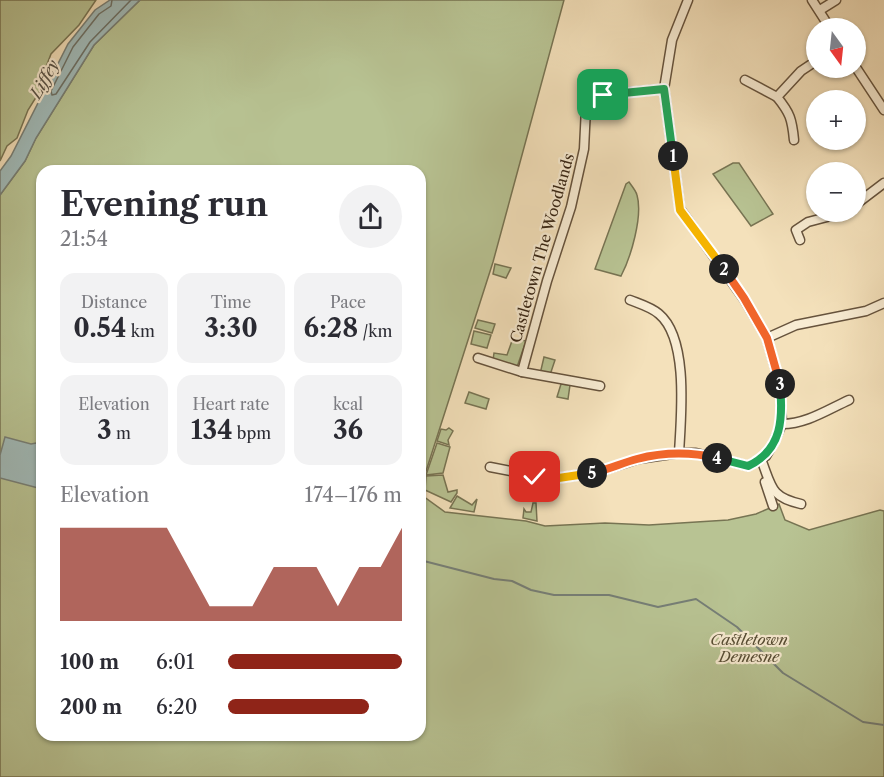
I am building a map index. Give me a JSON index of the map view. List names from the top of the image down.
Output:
{
  "streets": {
    "street": ["Castletown The Woodlands"]
  },
  "water": ["Liffey"],
  "parks": ["Castletown Demesne"],
  "north": "bottom",
  "page": {
    "map_buttons": ["+", "−"],
    "pins": [
      "1",
      "2",
      "3",
      "4",
      "5"
    ],
    "heading": ["Evening run", "21:54"],
    "stats": [
      ["Distance", "0.54 km"],
      ["Time", "3:30"],
      ["Pace", "6:28 /km"],
      ["Elevation", "3 m"],
      ["Heart rate", "134 bpm"],
      ["kcal", "36"]
    ],
    "chart": ["Elevation", "174–176 m"],
    "list": [
      {
        "name": "100 m",
        "note": "6:01"
      },
      {
        "name": "200 m",
        "note": "6:20"
      }
    ]
  }
}
